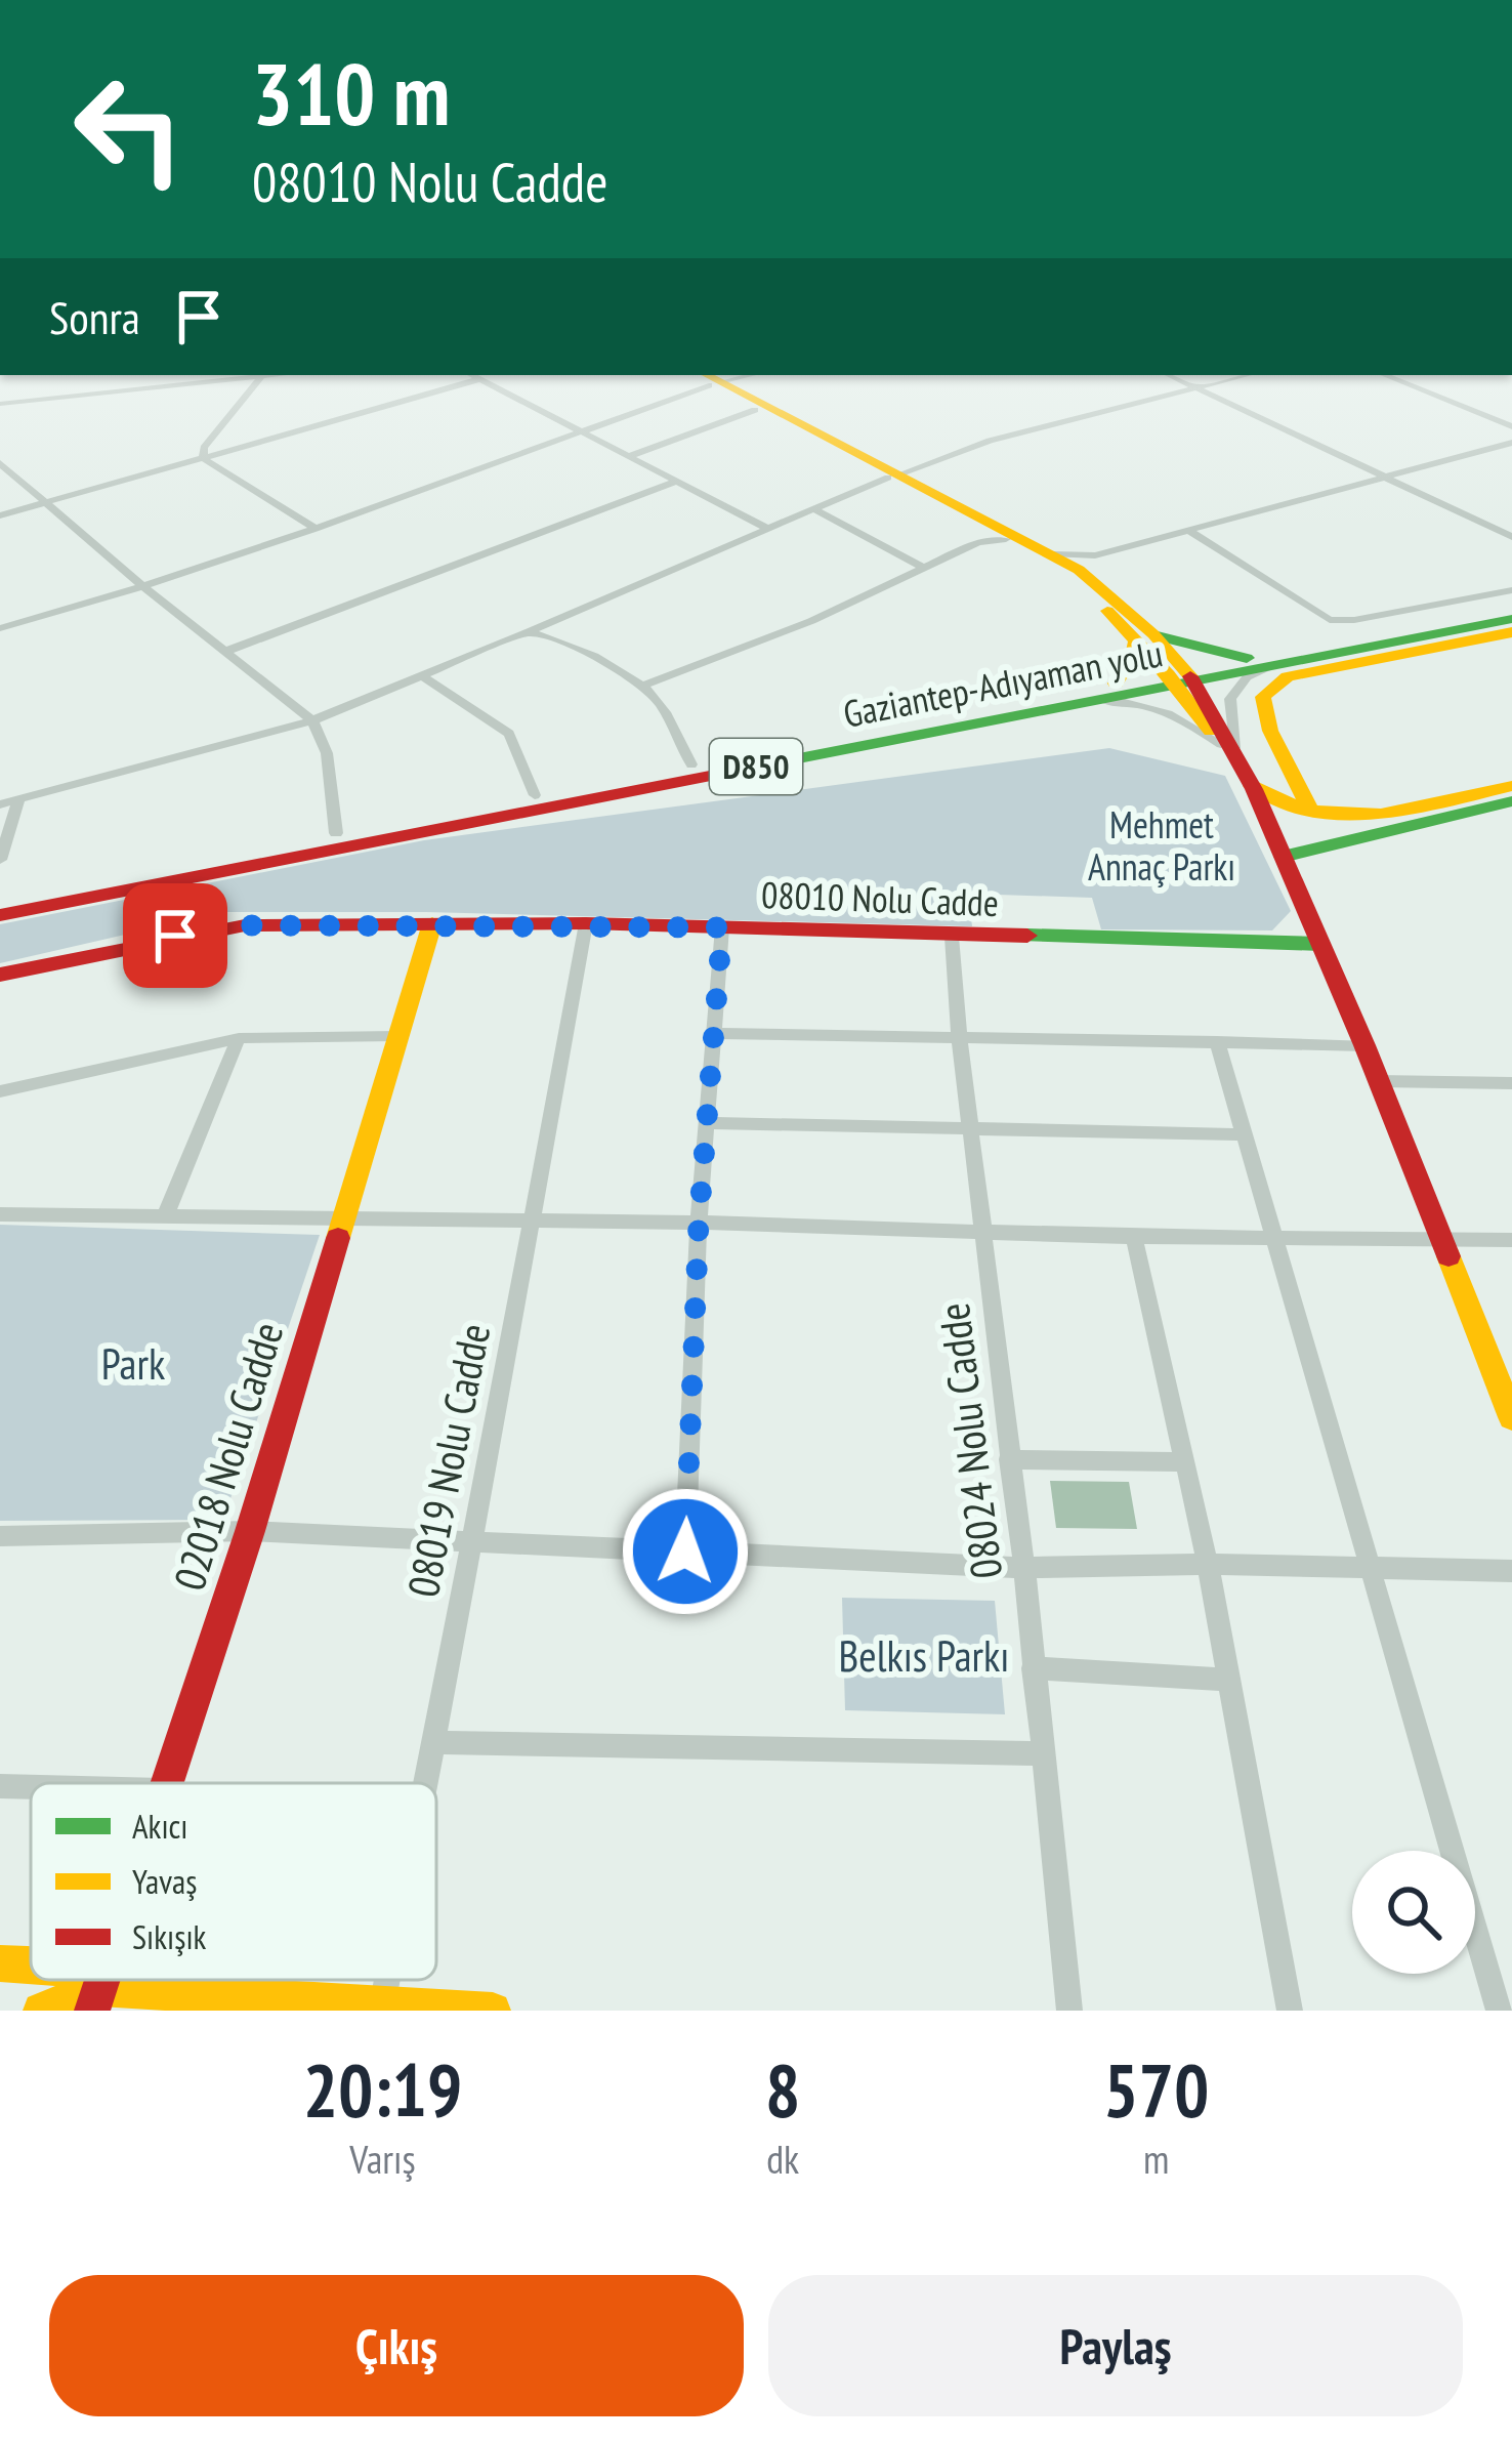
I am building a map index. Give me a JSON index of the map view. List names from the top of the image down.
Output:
{
  "streets": {
    "main road": [
      "Gaziantep-Adıyaman yolu",
      "D850",
      "08010 Nolu Cadde",
      "02018 Nolu Cadde"
    ],
    "street": ["08024 Nolu Cadde", "08019 Nolu Cadde"]
  },
  "crossings": [
    ["08010 Nolu Cadde", "08024 Nolu Cadde"],
    ["08010 Nolu Cadde", "02018 Nolu Cadde"],
    ["08010 Nolu Cadde", "08019 Nolu Cadde"]
  ],
  "parks": ["Mehmet Annaç Parkı", "Park", "Belkıs Parkı"],
  "legend": ["Akıcı", "Yavaş", "Sıkışık"],
  "page": {
    "turn": ["310 m", "08010 Nolu Cadde"],
    "then": "Sonra",
    "eta": [
      "20:19",
      "Varış",
      "8",
      "dk",
      "570",
      "m"
    ],
    "buttons": ["Çıkış", "Paylaş"]
  }
}
